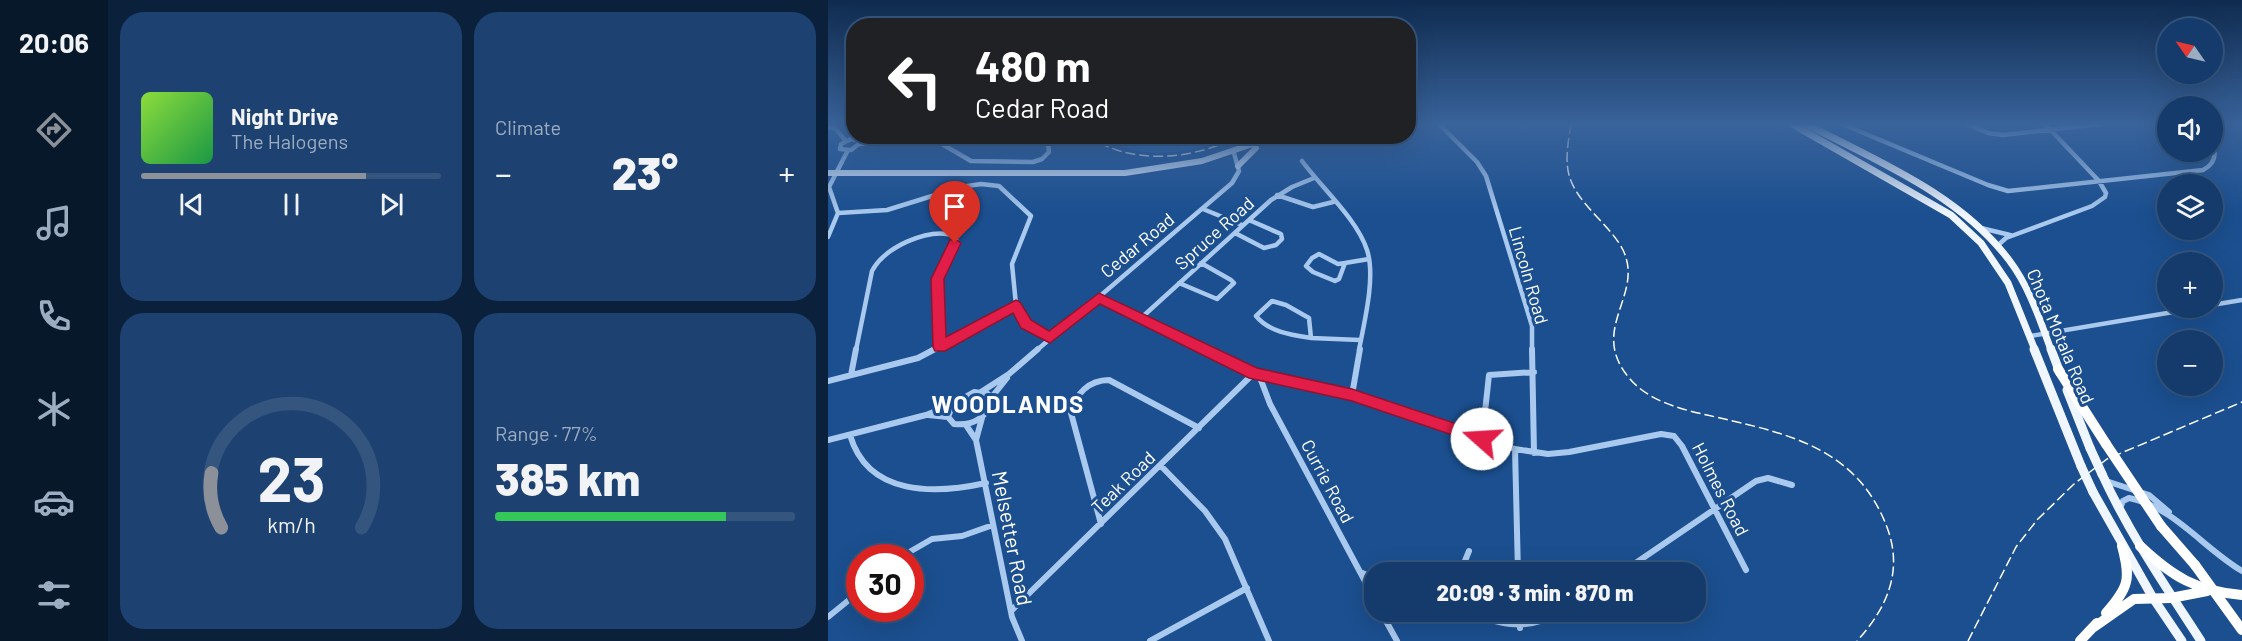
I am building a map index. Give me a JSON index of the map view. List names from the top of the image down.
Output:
{
  "streets": {
    "main road": ["Chota Motala Road"],
    "street": [
      "Spruce Road",
      "Cedar Road",
      "Lincoln Road",
      "Currie Road",
      "Teak Road",
      "Holmes Road",
      "Melsetter Road"
    ]
  },
  "crossings": [
    ["Cedar Road", "Melsetter Road"],
    ["Lincoln Road", "Holmes Road"],
    ["Currie Road", "Teak Road"],
    ["Teak Road", "Melsetter Road"]
  ],
  "districts": ["WOODLANDS"],
  "north": "top left",
  "page": {
    "tabs": "20:06",
    "tile": [
      "Climate",
      ["Range · 77%", "385 km"]
    ],
    "map_buttons": ["+", "−"],
    "turn": ["480 m", "Cedar Road"],
    "song": ["Night Drive", "The Halogens"],
    "heat": ["−", "23°", "+"],
    "limit": "30",
    "trip": "20:09 · 3 min · 870 m",
    "gauge": ["23", "km/h"]
  }
}
